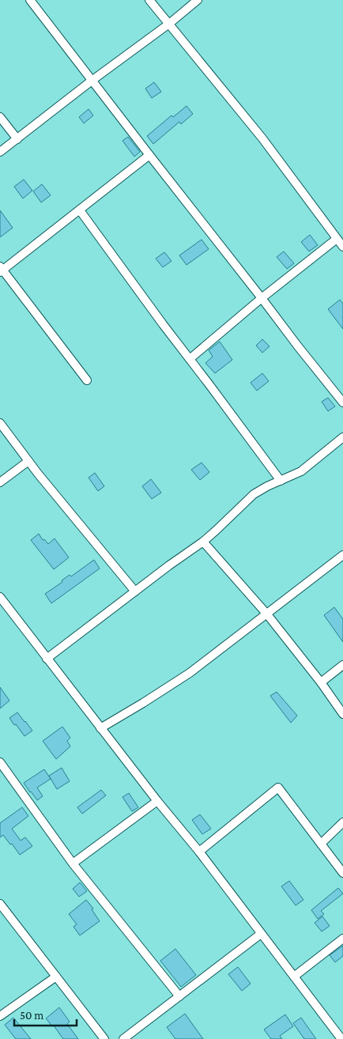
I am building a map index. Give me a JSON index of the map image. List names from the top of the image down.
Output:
{
  "scale_bar": "50 m"
}
